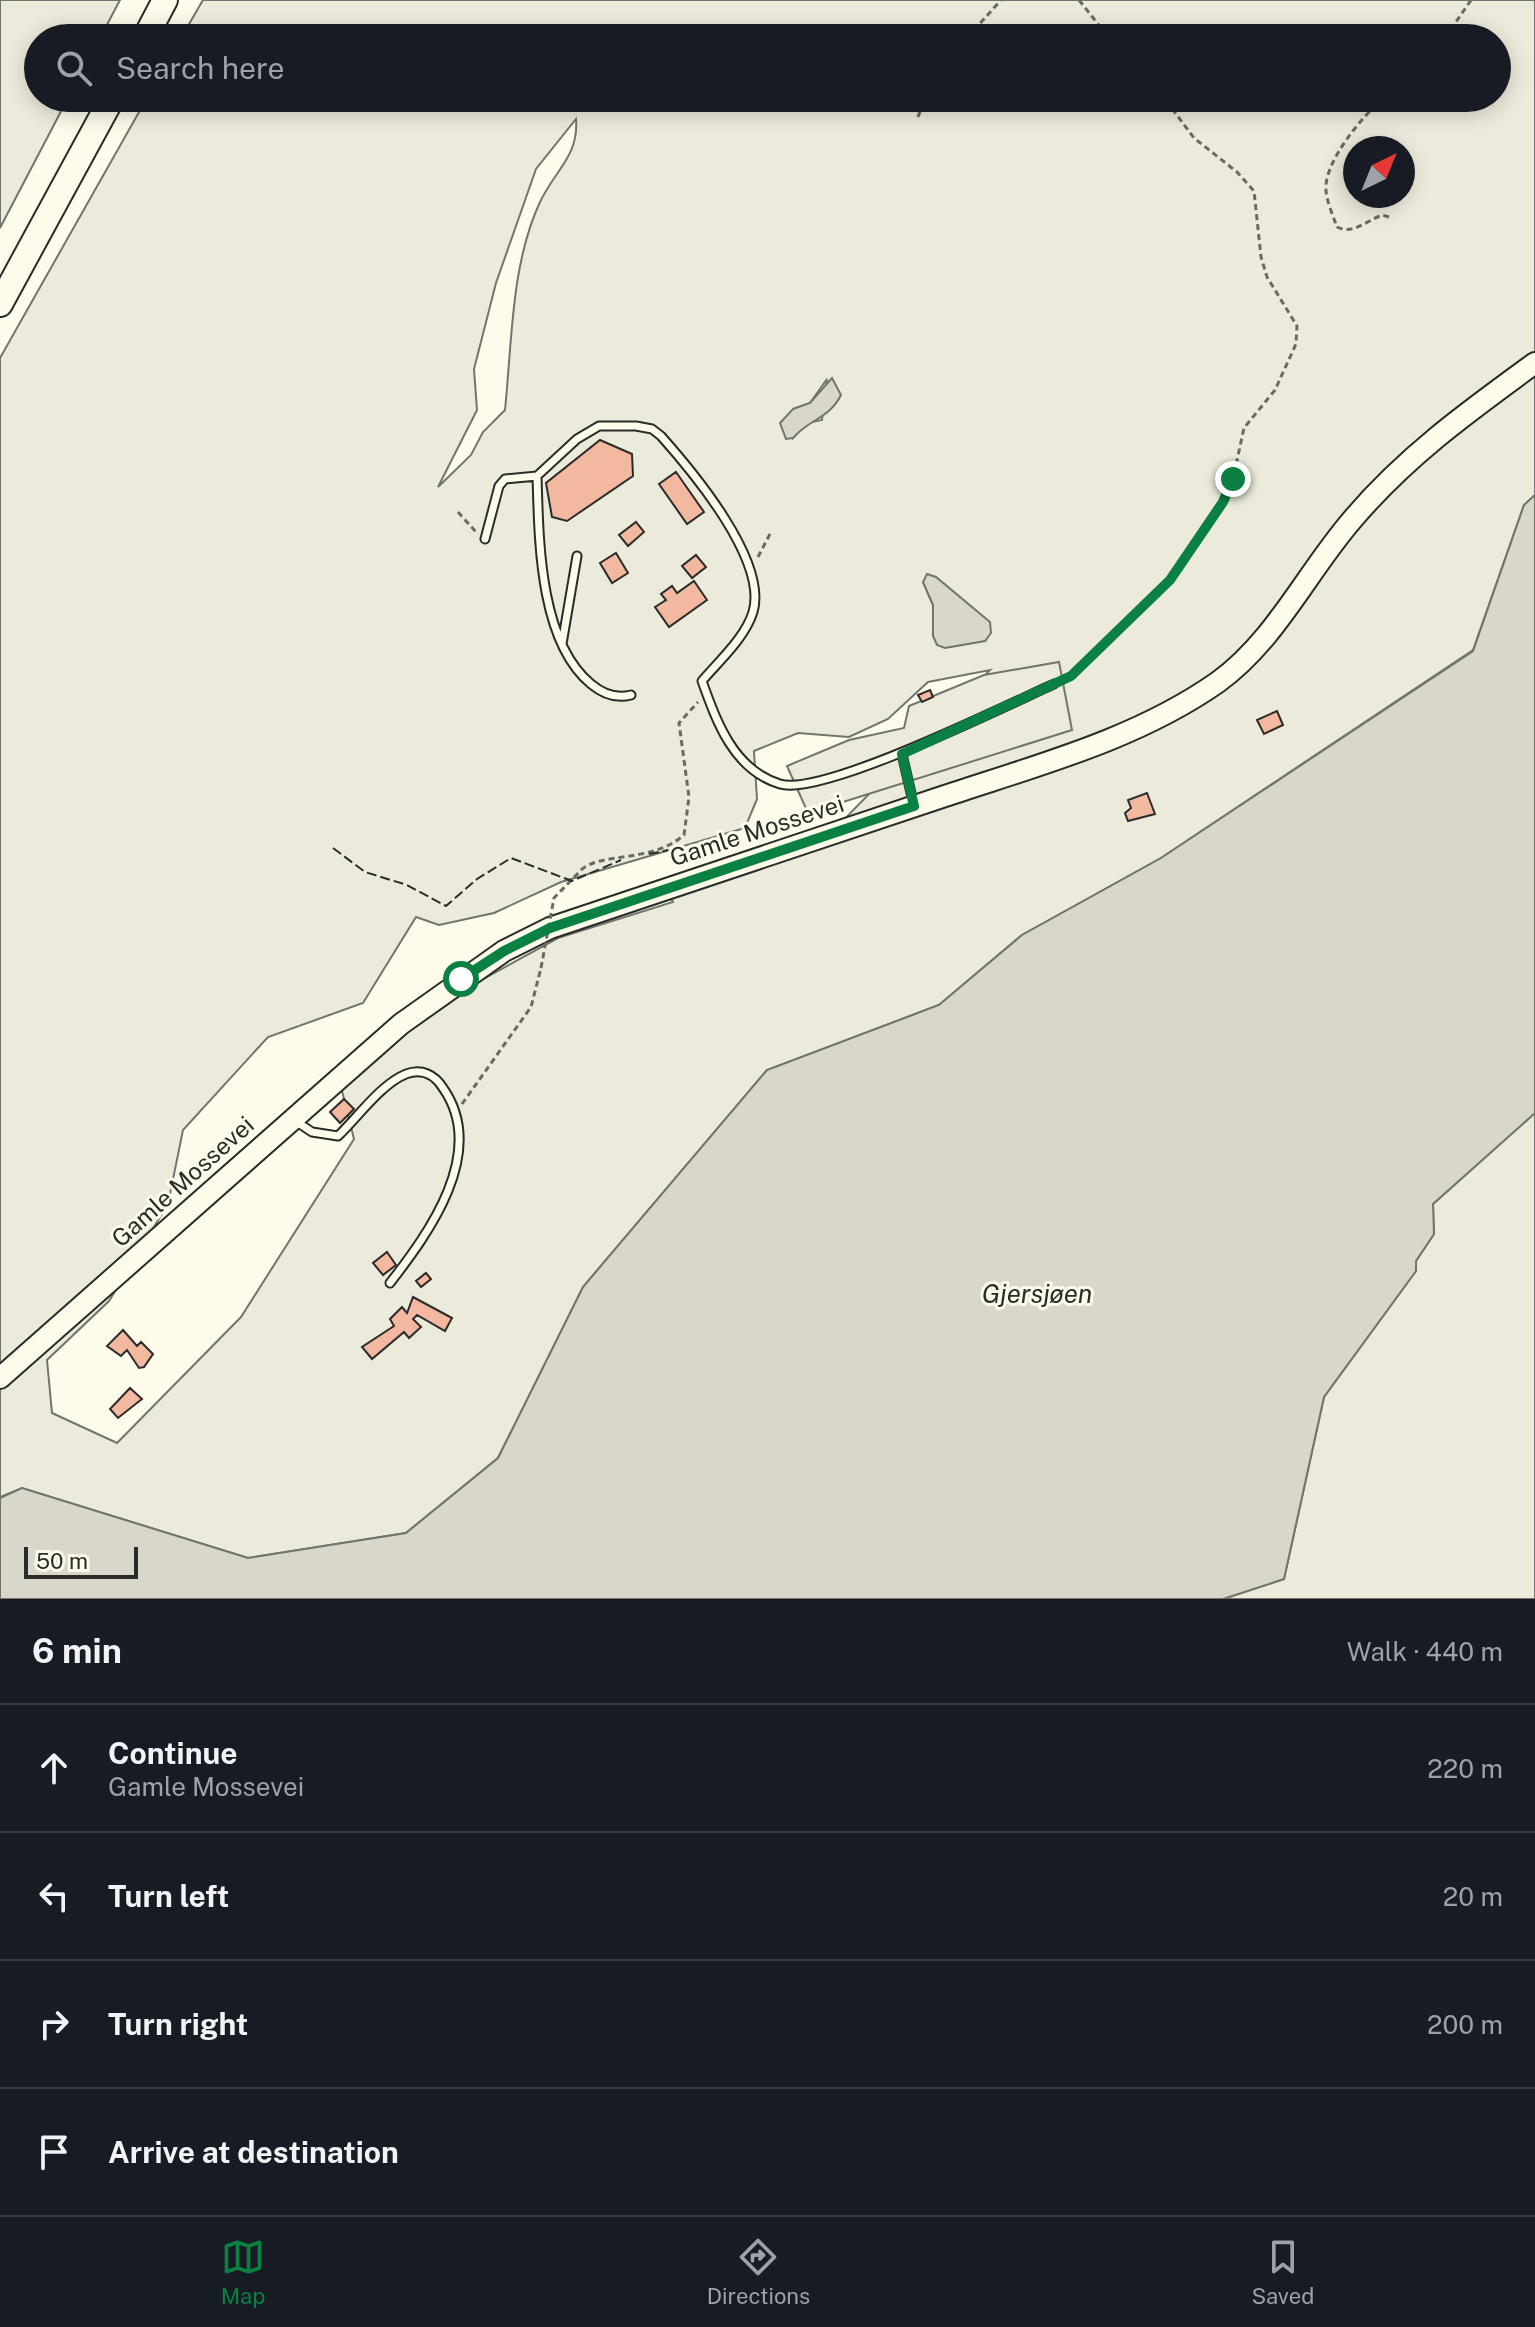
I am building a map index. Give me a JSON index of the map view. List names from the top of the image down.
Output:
{
  "streets": {
    "main road": ["Gamle Mossevei"]
  },
  "water": ["Gjersjøen"],
  "scale_bar": "50 m",
  "north": "top right",
  "page": {
    "search": "Search here",
    "scale": "50 m",
    "heading": ["6 min", "Walk · 440 m"],
    "list": [
      ["Continue", "Gamle Mossevei", "220 m"],
      ["Turn left", "20 m"],
      ["Turn right", "200 m"],
      "Arrive at destination"
    ],
    "nav": ["Map", "Directions", "Saved"]
  }
}
